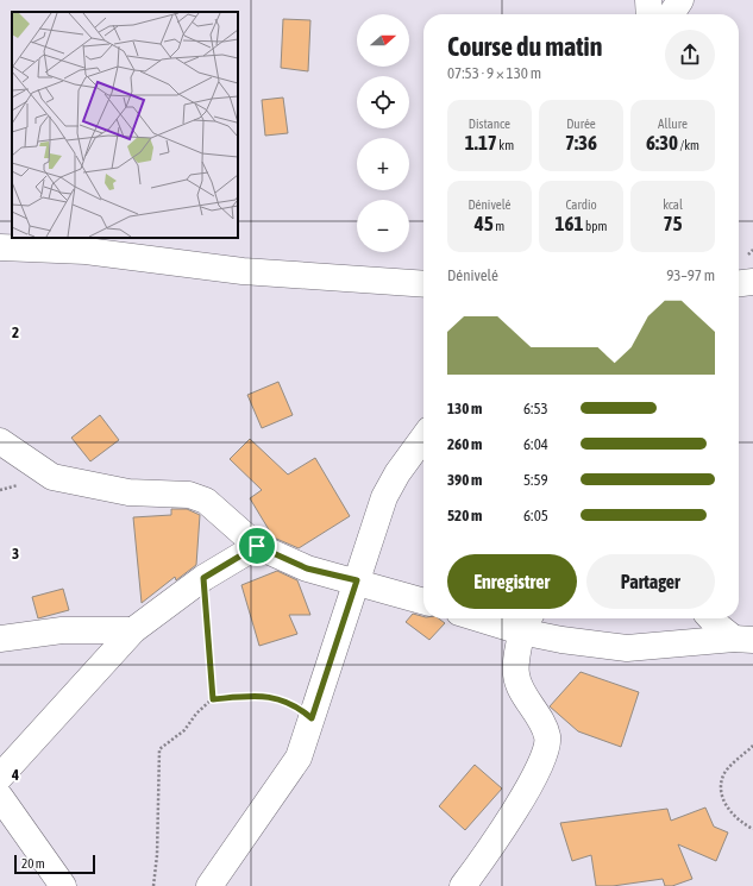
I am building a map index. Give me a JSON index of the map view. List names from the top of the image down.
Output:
{
  "scale_bar": "20 m",
  "north": "right",
  "page": {
    "map_buttons": ["+", "−"],
    "heading": ["Course du matin", "07:53 · 9 × 130 m"],
    "stats": [
      ["Distance", "1.17 km"],
      ["Durée", "7:36"],
      ["Allure", "6:30 /km"],
      ["Dénivelé", "45 m"],
      ["Cardio", "161 bpm"],
      ["kcal", "75"]
    ],
    "chart": ["Dénivelé", "93–97 m"],
    "list": [
      {
        "name": "130 m",
        "note": "6:53"
      },
      {
        "name": "260 m",
        "note": "6:04"
      },
      {
        "name": "390 m",
        "note": "5:59"
      },
      {
        "name": "520 m",
        "note": "6:05"
      }
    ],
    "buttons": ["Enregistrer", "Partager"],
    "scale": "20 m"
  },
  "grid": {
    "rows": ["2", "3", "4"]
  }
}
